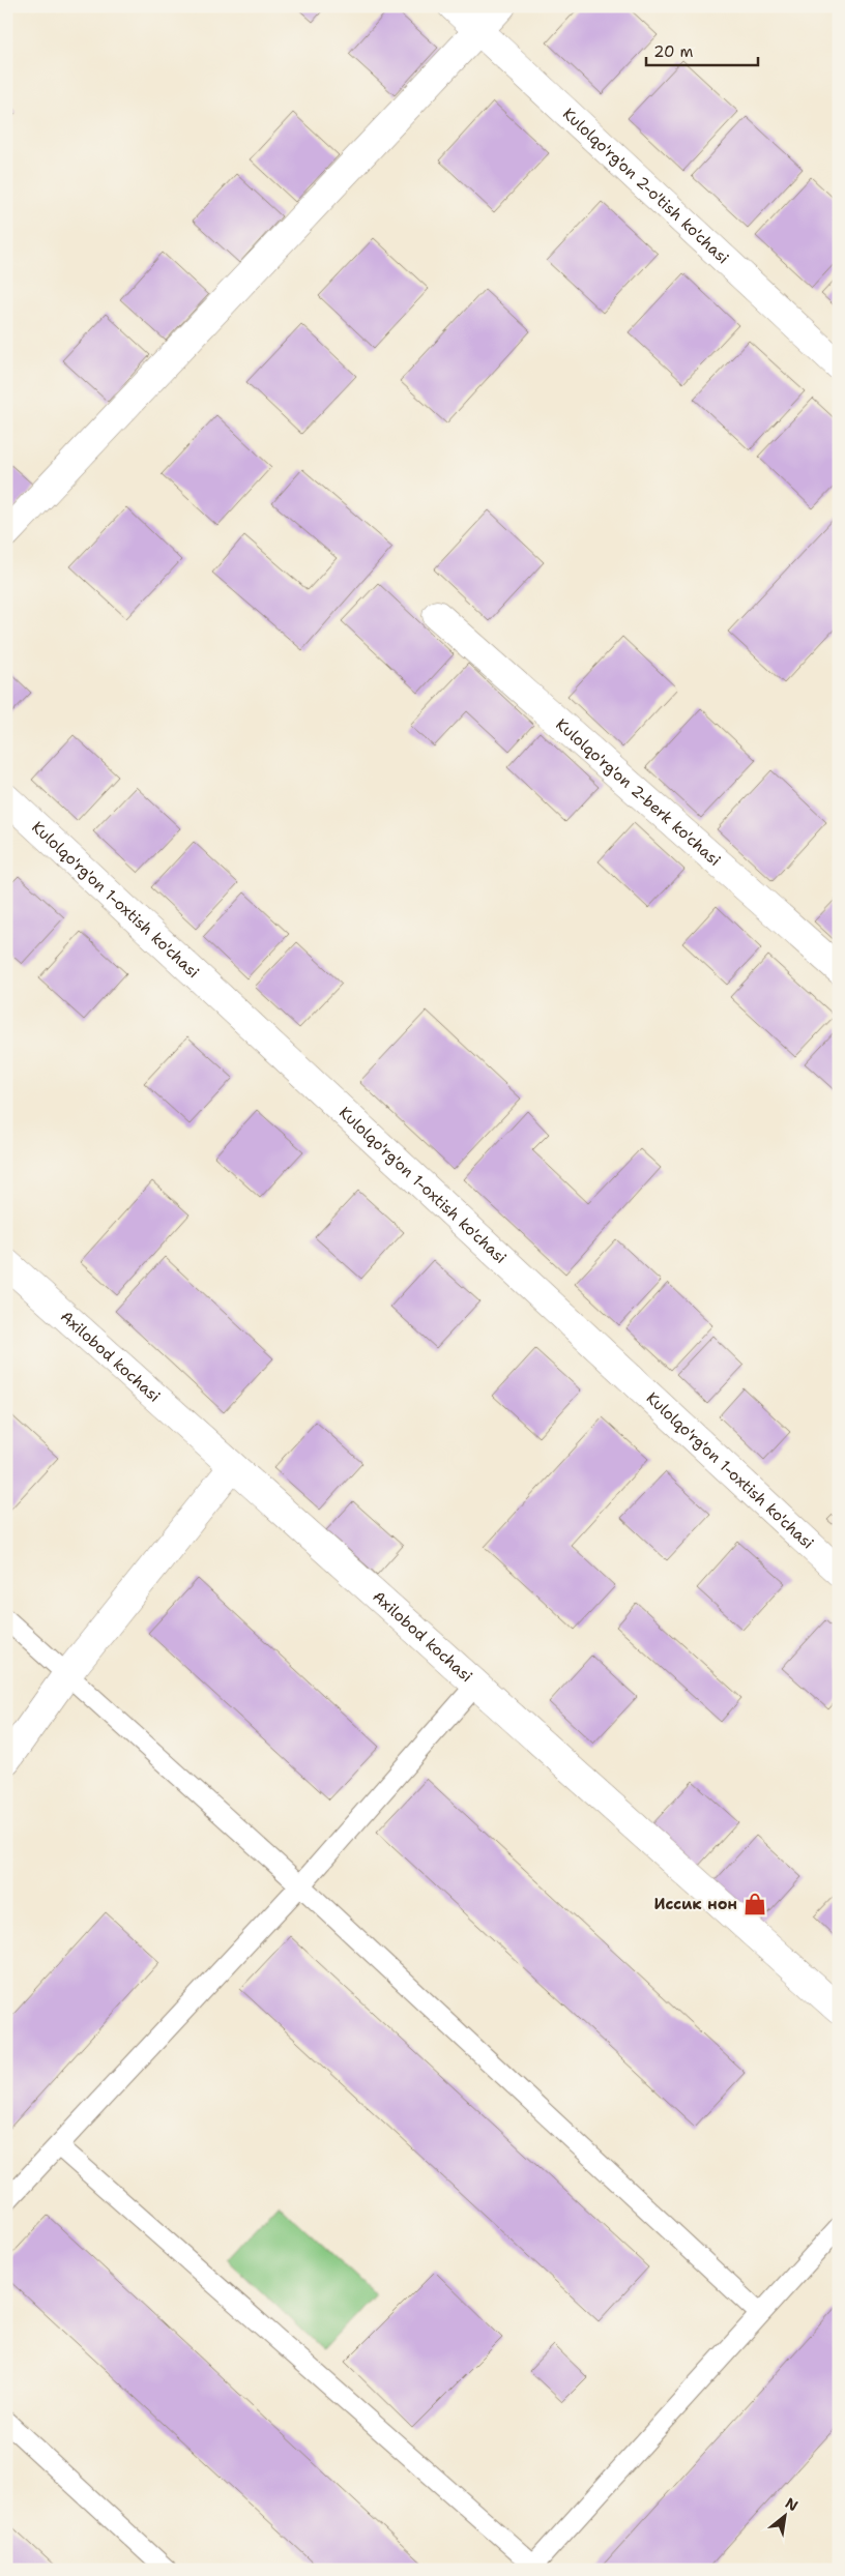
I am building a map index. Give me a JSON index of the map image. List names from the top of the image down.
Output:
{
  "streets": {
    "street": [
      "Kulolqo'rg'on 2-o'tish ko'chasi",
      "Kulolqo'rg'on 2-berk ko'chasi",
      "Kulolqo'rg'on 1-oxtish ko'chasi",
      "Axilobod kochasi"
    ]
  },
  "places": {
    "shop": ["Иссик нон"]
  },
  "scale_bar": "20 m",
  "north": "top right"
}
